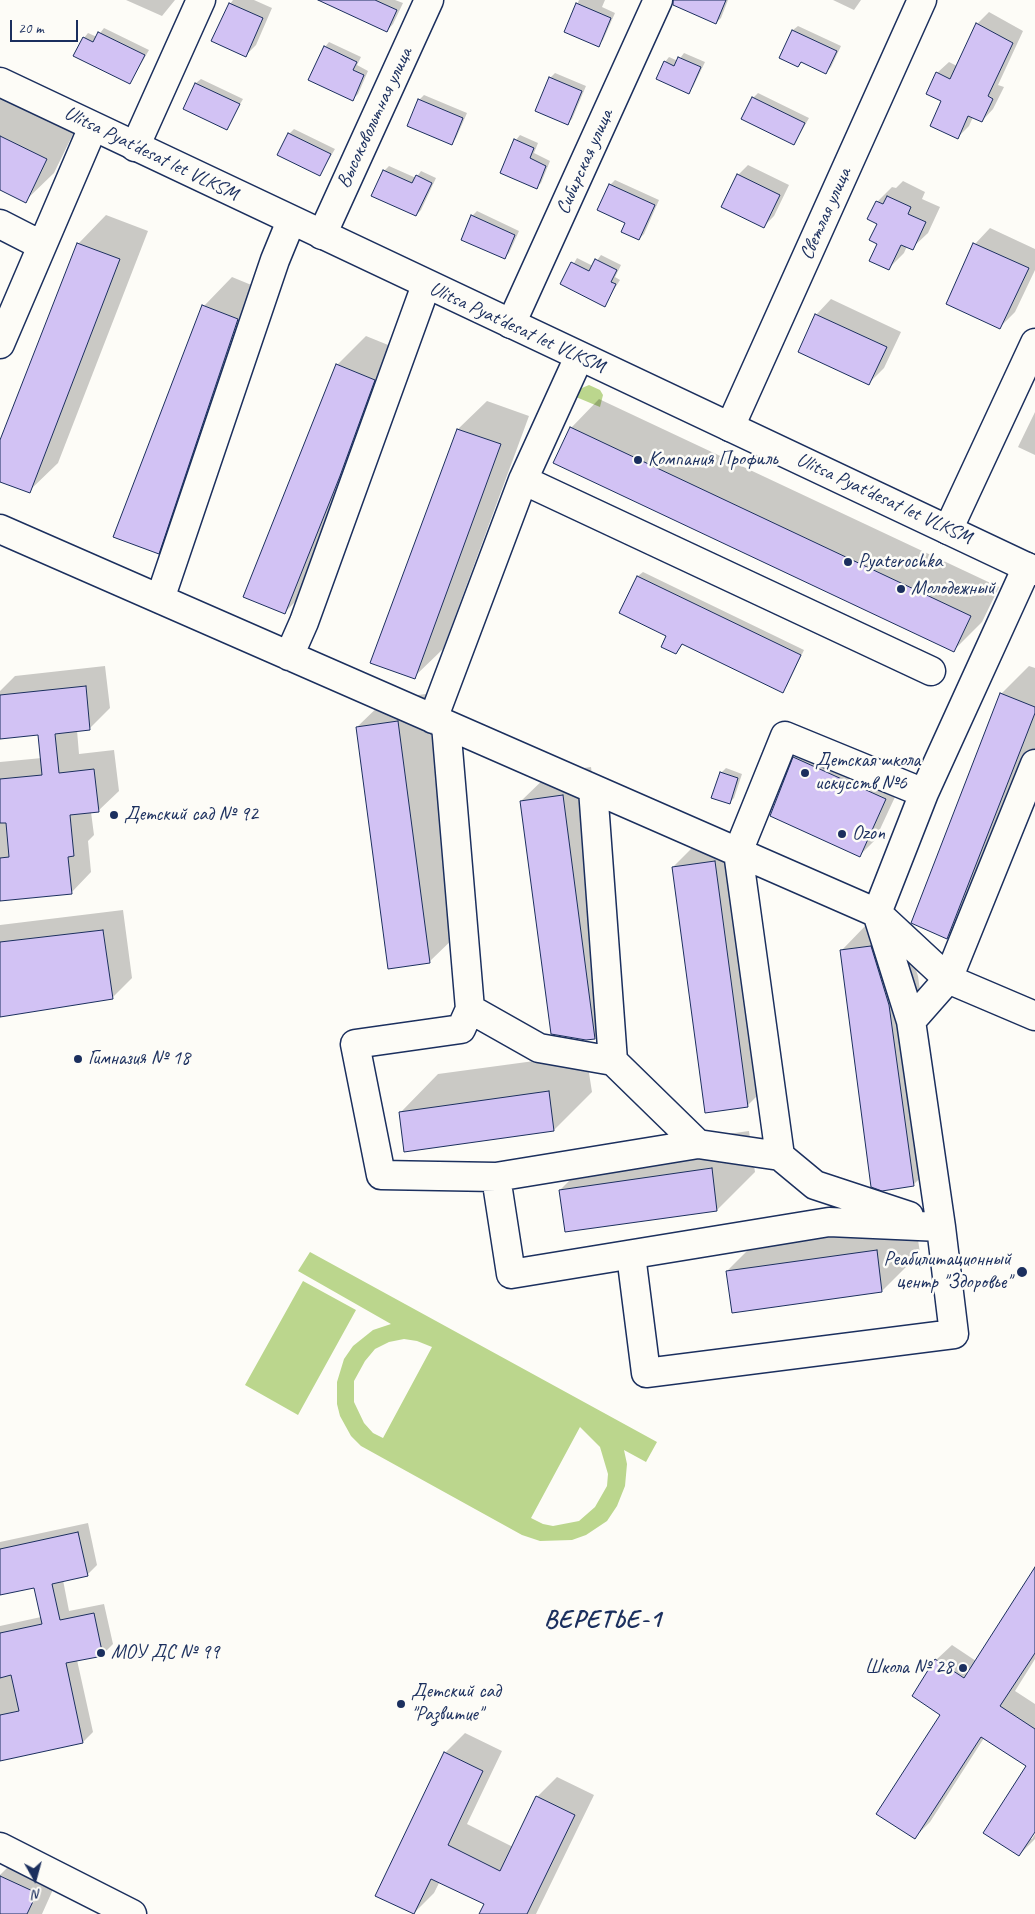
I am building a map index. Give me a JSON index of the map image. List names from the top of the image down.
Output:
{
  "streets": {
    "street": [
      "Высоковольтная улица",
      "Ulitsa Pyat'desat let VLKSM",
      "Сибирская улица",
      "Светлая улица"
    ]
  },
  "crossings": [
    ["Высоковольтная улица", "Ulitsa Pyat'desat let VLKSM"],
    ["Ulitsa Pyat'desat let VLKSM", "Сибирская улица"],
    ["Ulitsa Pyat'desat let VLKSM", "Светлая улица"]
  ],
  "districts": ["ВЕРЕТЬЕ-1"],
  "places": [
    "Компания Профиль",
    "Pyaterochka",
    "Молодежный",
    "Детская школа искусств №6",
    "Детский сад № 92",
    "Ozon",
    "Гимназия № 18",
    "Реабилитационный центр \"Здоровье\"",
    "МОУ ДС № 99",
    "Школа № 28",
    "Детский сад \"Развитие\""
  ],
  "scale_bar": "20 m",
  "north": "bottom"
}
